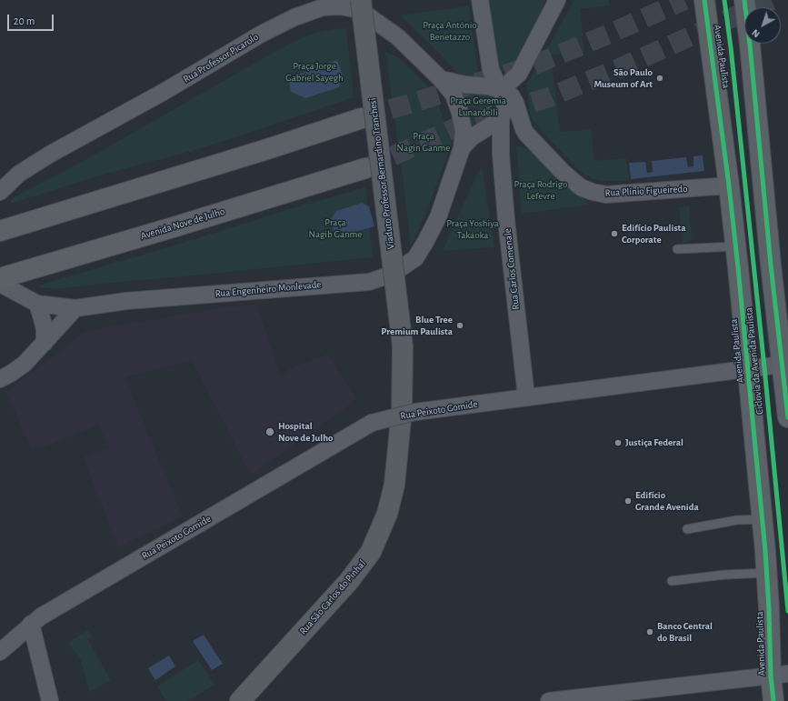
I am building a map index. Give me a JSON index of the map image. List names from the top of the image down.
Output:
{
  "streets": {
    "main road": ["Avenida Paulista", "Avenida Nove de Julho"],
    "street": [
      "Rua Professor Picarolo",
      "Viaduto Professor Bernardino Tranchesi",
      "Rua Plínio Figueiredo",
      "Rua Carlos Comenale",
      "Rua Engenheiro Monlevade",
      "Rua Peixoto Gomide",
      "Rua São Carlos do Pinhal"
    ],
    "cycle path": ["Ciclovia da Avenida Paulista"]
  },
  "crossings": [
    ["Avenida Paulista", "Rua Plínio Figueiredo"],
    ["Avenida Paulista", "Rua Peixoto Gomide"],
    ["Viaduto Professor Bernardino Tranchesi", "Rua São Carlos do Pinhal"],
    ["Rua Carlos Comenale", "Rua Peixoto Gomide"]
  ],
  "parks": [
    "Praça Antônio Benetazzo",
    "Praça Jorge Gabriel Sayegh",
    "Praça Geremia Lunardelli",
    "Praça Nagin Ganme",
    "Praça Rodrigo Lefevre",
    "Praça Nagib Ganme",
    "Praça Yoshiya Takaoka"
  ],
  "places": [
    "São Paulo Museum of Art",
    "Edifício Paulista Corporate",
    "Blue Tree Premium Paulista",
    "Hospital Nove de Julho",
    "Justiça Federal",
    "Edifício Grande Avenida",
    "Banco Central do Brasil"
  ],
  "scale_bar": "20 m",
  "north": "bottom left"
}
